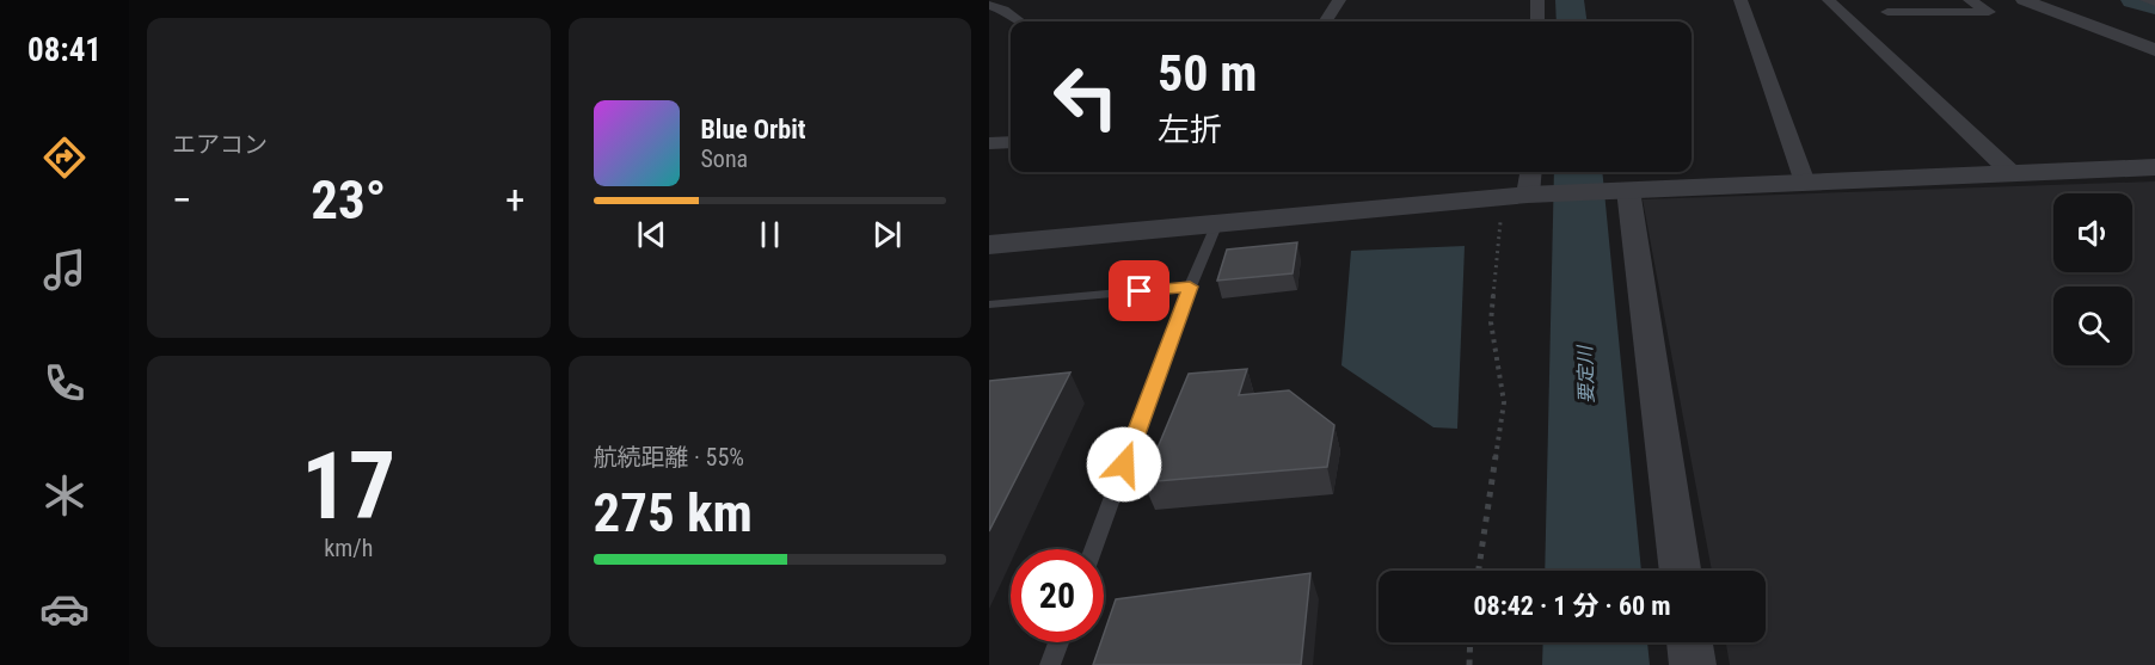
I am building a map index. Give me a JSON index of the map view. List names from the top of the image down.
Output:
{
  "water": ["要定川"],
  "page": {
    "tabs": "08:41",
    "tile": [
      "エアコン",
      ["17", "km/h"],
      ["航続距離 · 55%", "275 km"]
    ],
    "turn": ["50 m", "左折"],
    "song": ["Blue Orbit", "Sona"],
    "heat": ["−", "23°", "+"],
    "limit": "20",
    "trip": "08:42 · 1 分 · 60 m"
  }
}
